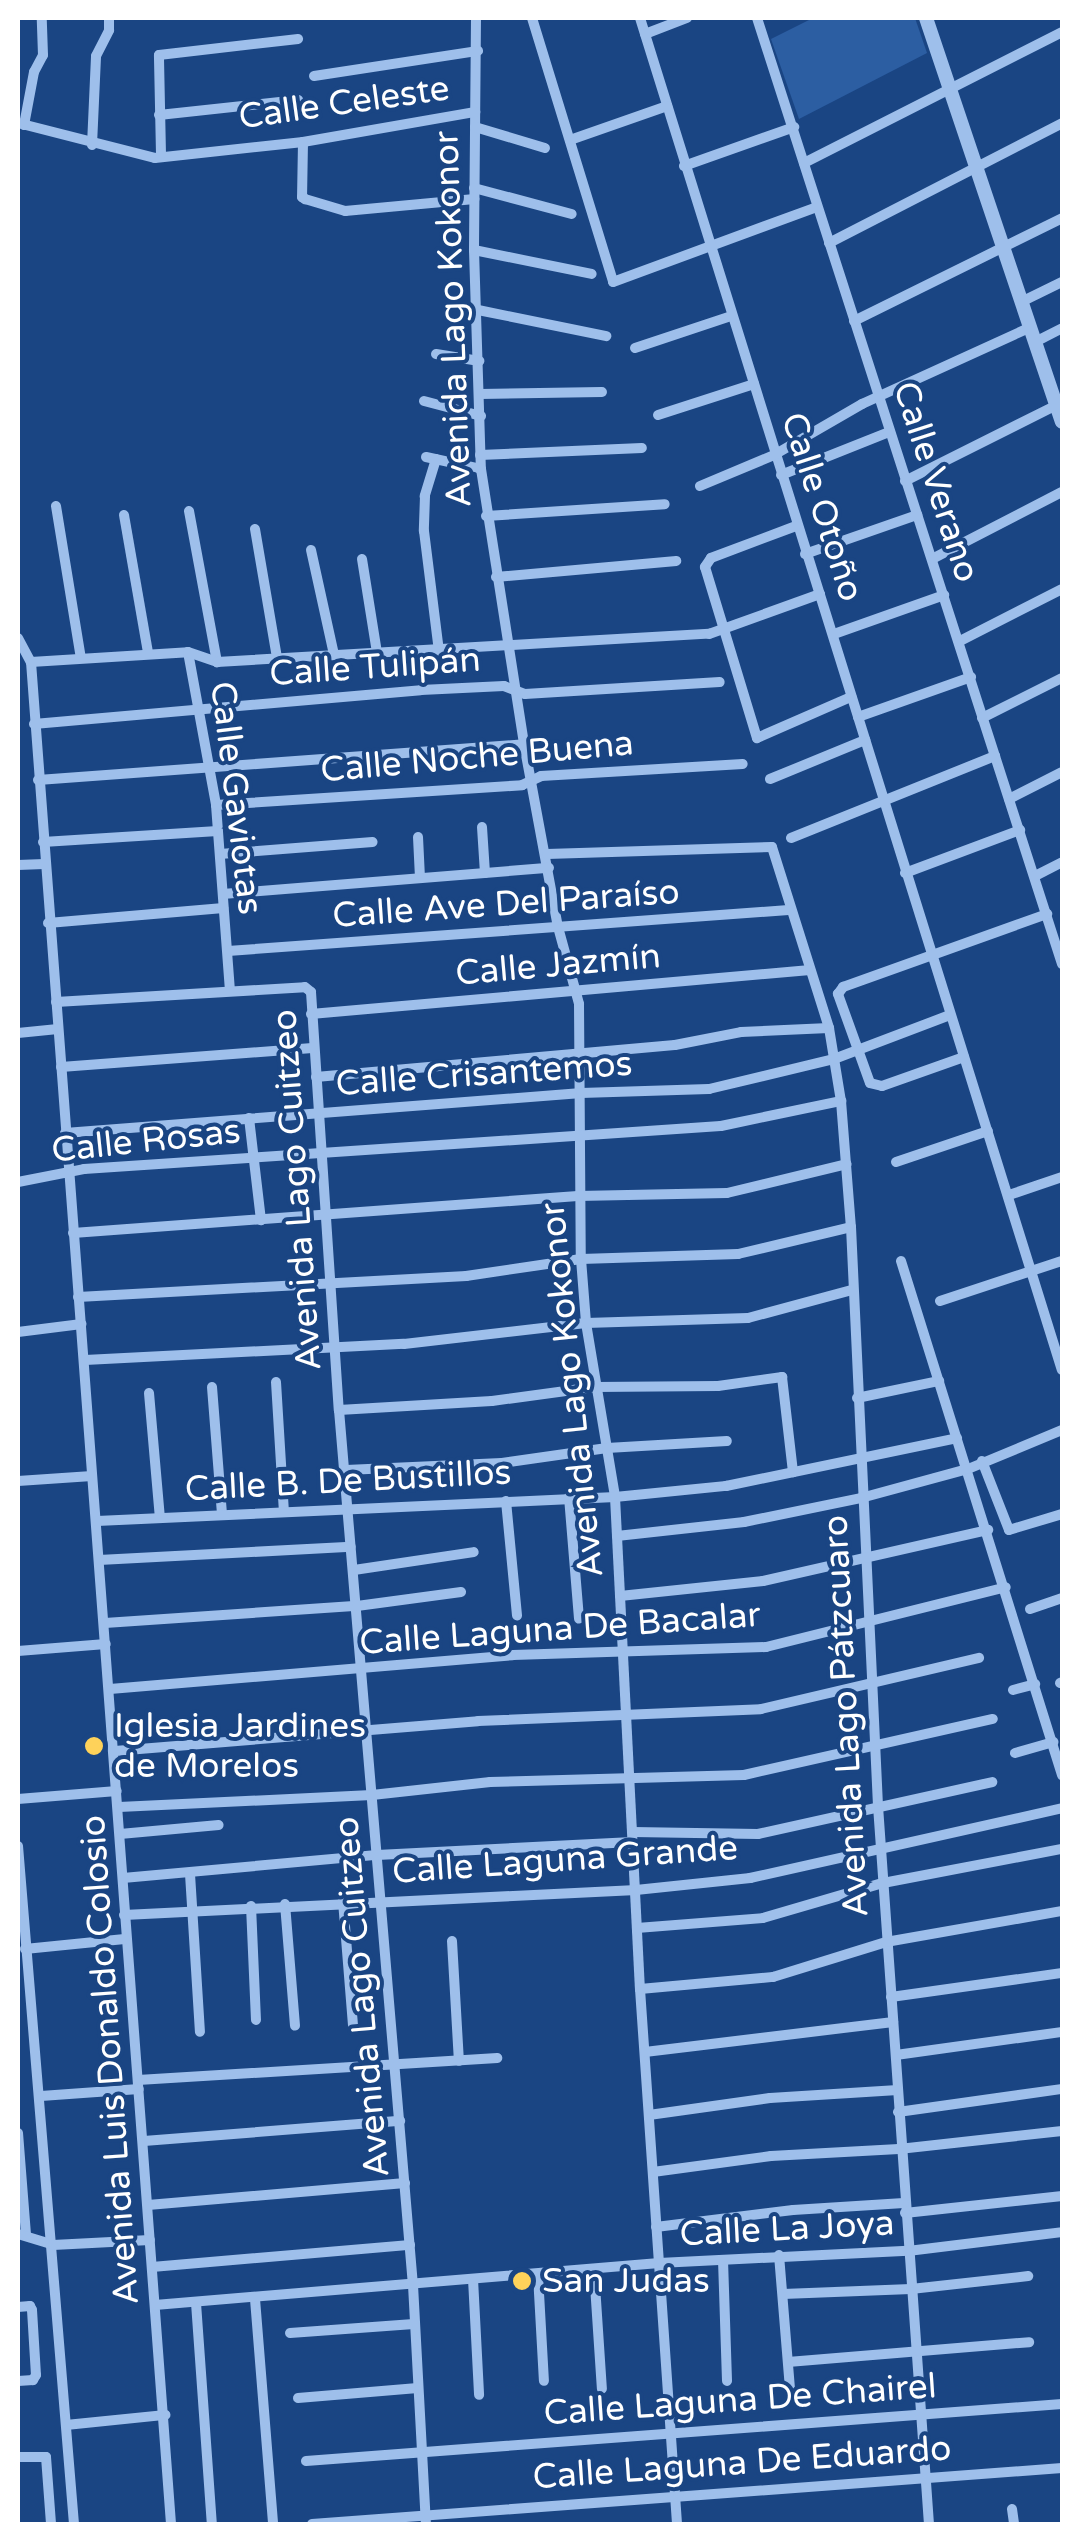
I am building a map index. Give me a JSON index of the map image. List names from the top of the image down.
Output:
{
  "streets": {
    "street": [
      "Calle Celeste",
      "Avenida Lago Kokonor",
      "Calle Verano",
      "Calle Otoño",
      "Calle Tulipán",
      "Calle Noche Buena",
      "Calle Gaviotas",
      "Calle Ave Del Paraíso",
      "Calle Jazmín",
      "Calle Crisantemos",
      "Calle Rosas",
      "Avenida Lago Cuitzeo",
      "Calle B. De Bustillos",
      "Calle Laguna De Bacalar",
      "Avenida Lago Pátzcuaro",
      "Calle Laguna Grande",
      "Avenida Luis Donaldo Colosio",
      "Calle La Joya",
      "Calle Laguna De Chairel",
      "Calle Laguna De Eduardo"
    ]
  },
  "crossings": [
    ["Calle Celeste", "Avenida Lago Kokonor"],
    ["Avenida Lago Kokonor", "Calle Tulipán"],
    ["Avenida Lago Kokonor", "Calle Noche Buena"],
    ["Avenida Lago Kokonor", "Calle Ave Del Paraíso"],
    ["Avenida Lago Kokonor", "Calle Jazmín"],
    ["Avenida Lago Kokonor", "Calle Crisantemos"],
    ["Avenida Lago Kokonor", "Calle Rosas"],
    ["Avenida Lago Kokonor", "Calle B. De Bustillos"],
    ["Avenida Lago Kokonor", "Calle Laguna De Bacalar"],
    ["Avenida Lago Kokonor", "Avenida Lago Pátzcuaro"],
    ["Avenida Lago Kokonor", "Calle Laguna Grande"],
    ["Avenida Lago Kokonor", "Calle La Joya"],
    ["Avenida Lago Kokonor", "Calle Laguna De Chairel"],
    ["Avenida Lago Kokonor", "Calle Laguna De Eduardo"],
    ["Calle Otoño", "Calle Crisantemos"],
    ["Calle Tulipán", "Calle Gaviotas"],
    ["Calle Tulipán", "Avenida Luis Donaldo Colosio"],
    ["Calle Noche Buena", "Calle Gaviotas"],
    ["Calle Gaviotas", "Calle Ave Del Paraíso"],
    ["Calle Gaviotas", "Avenida Lago Cuitzeo"],
    ["Calle Gaviotas", "Avenida Luis Donaldo Colosio"],
    ["Calle Ave Del Paraíso", "Avenida Lago Pátzcuaro"],
    ["Calle Jazmín", "Avenida Lago Cuitzeo"],
    ["Calle Jazmín", "Avenida Lago Pátzcuaro"],
    ["Calle Crisantemos", "Avenida Lago Cuitzeo"],
    ["Calle Crisantemos", "Avenida Lago Pátzcuaro"],
    ["Calle Crisantemos", "Avenida Luis Donaldo Colosio"],
    ["Calle Rosas", "Avenida Lago Cuitzeo"],
    ["Calle Rosas", "Avenida Lago Pátzcuaro"],
    ["Calle Rosas", "Avenida Luis Donaldo Colosio"],
    ["Avenida Lago Cuitzeo", "Calle B. De Bustillos"],
    ["Avenida Lago Cuitzeo", "Calle Laguna De Bacalar"],
    ["Avenida Lago Cuitzeo", "Calle Laguna Grande"],
    ["Avenida Lago Cuitzeo", "Calle La Joya"],
    ["Avenida Lago Cuitzeo", "Calle Laguna De Chairel"],
    ["Avenida Lago Cuitzeo", "Calle Laguna De Eduardo"],
    ["Calle B. De Bustillos", "Avenida Lago Pátzcuaro"],
    ["Calle B. De Bustillos", "Avenida Luis Donaldo Colosio"],
    ["Calle Laguna De Bacalar", "Avenida Lago Pátzcuaro"],
    ["Calle Laguna De Bacalar", "Avenida Luis Donaldo Colosio"],
    ["Avenida Lago Pátzcuaro", "Calle Laguna Grande"],
    ["Avenida Lago Pátzcuaro", "Calle La Joya"],
    ["Avenida Lago Pátzcuaro", "Calle Laguna De Chairel"],
    ["Avenida Lago Pátzcuaro", "Calle Laguna De Eduardo"],
    ["Calle Laguna Grande", "Avenida Luis Donaldo Colosio"],
    ["Avenida Luis Donaldo Colosio", "Calle La Joya"]
  ],
  "places": ["Iglesia Jardines de Morelos", "San Judas"]
}
